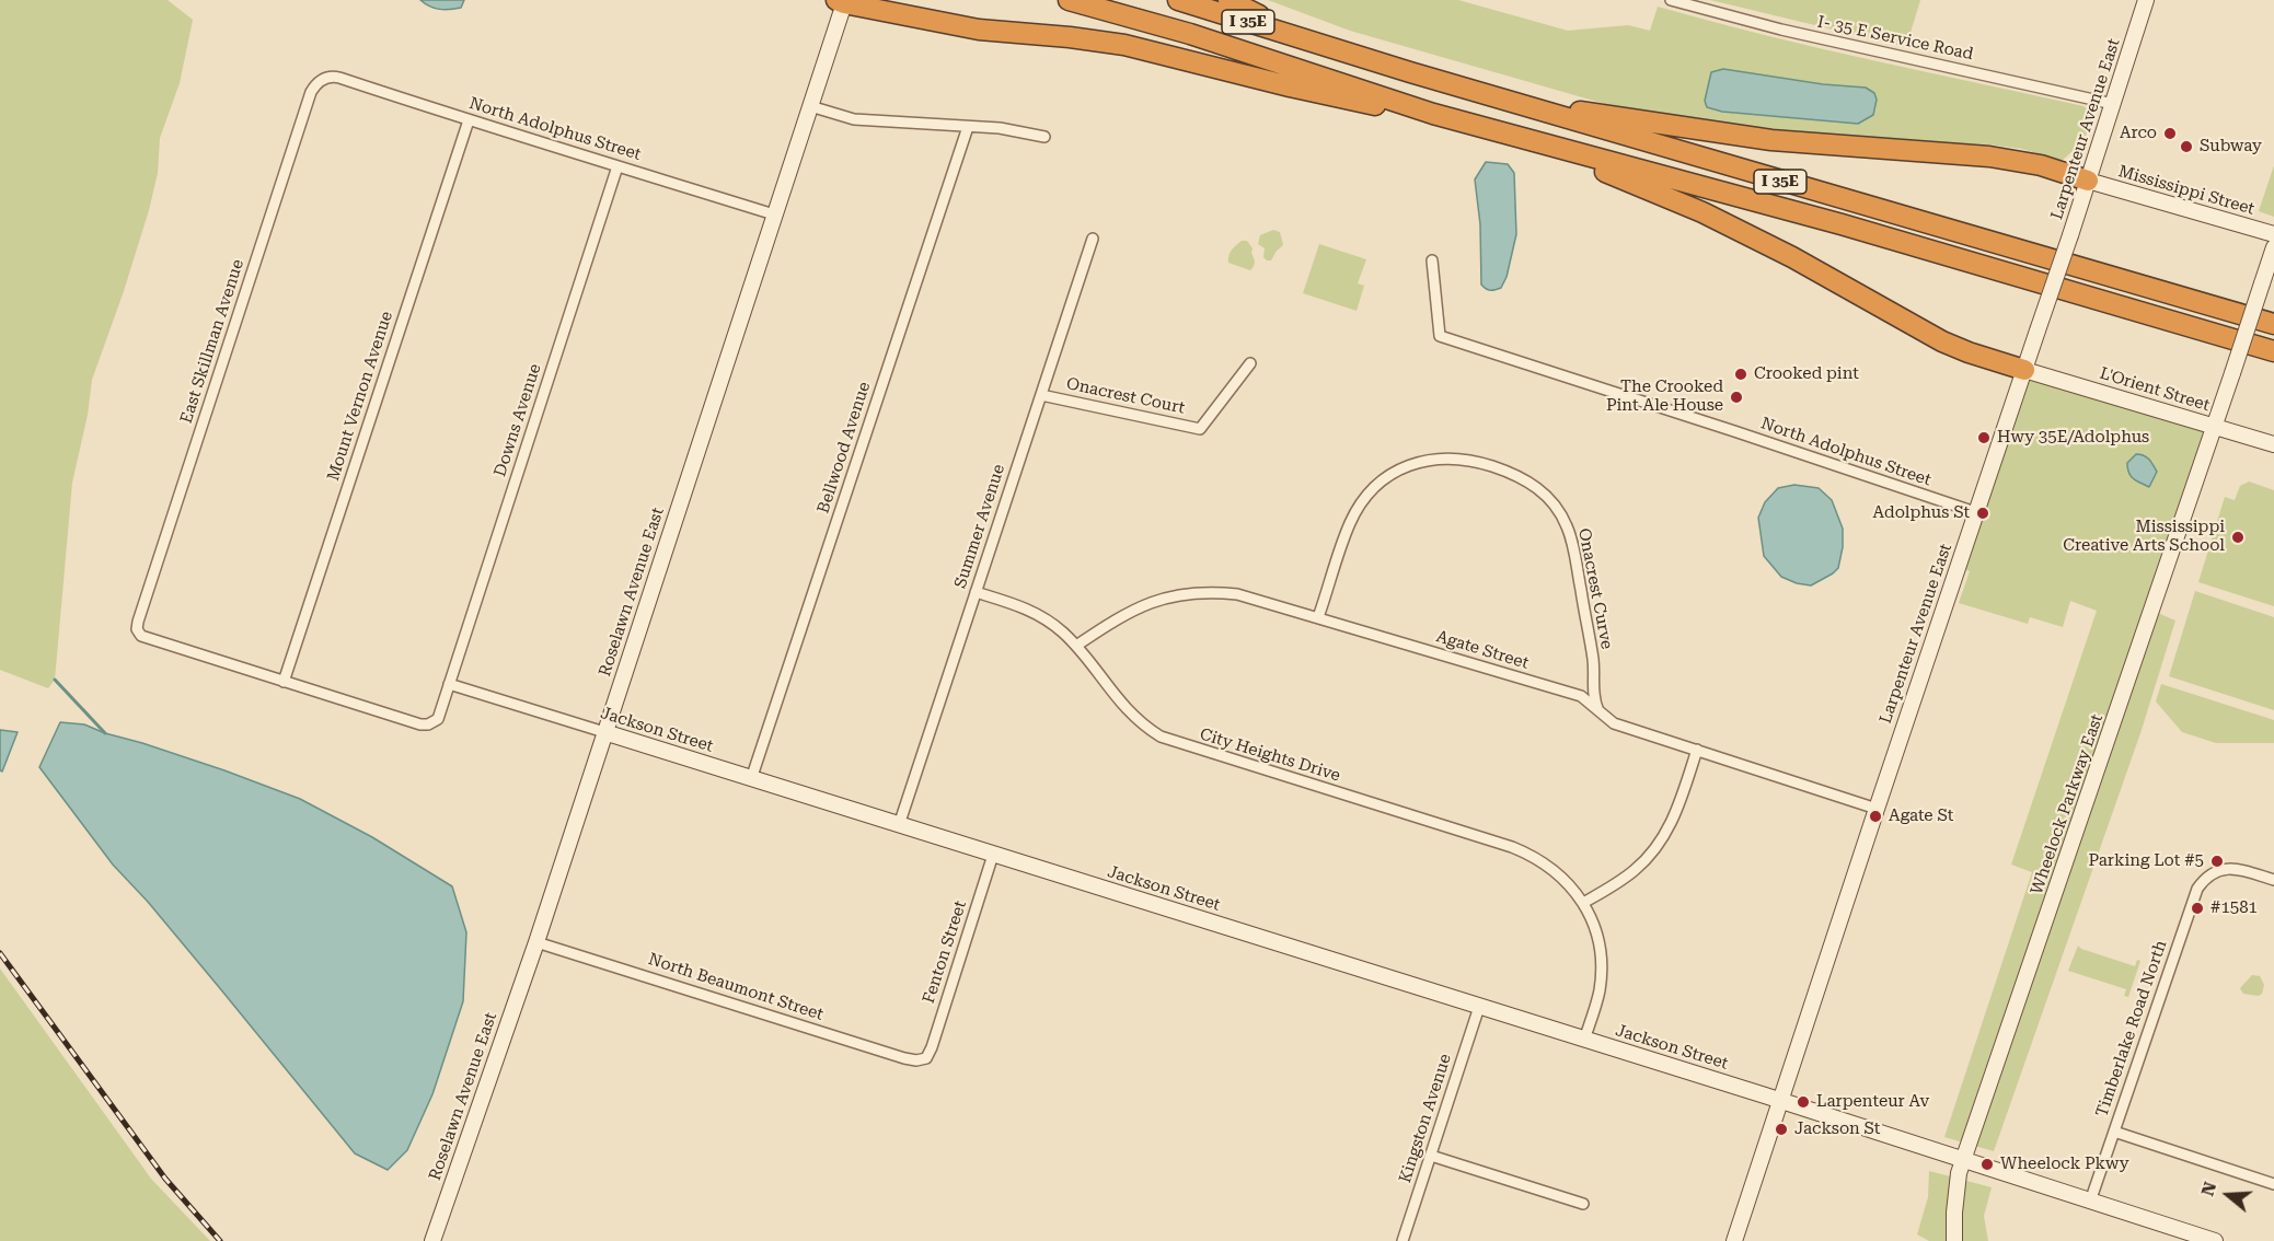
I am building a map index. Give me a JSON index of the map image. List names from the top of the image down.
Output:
{
  "streets": {
    "highway": ["I 35E"],
    "street": [
      "I- 35 E Service Road",
      "North Adolphus Street",
      "Larpenteur Avenue East",
      "Mississippi Street",
      "East Skillman Avenue",
      "L'Orient Street",
      "Mount Vernon Avenue",
      "Onacrest Court",
      "Downs Avenue",
      "Bellwood Avenue",
      "Summer Avenue",
      "Onacrest Curve",
      "Roselawn Avenue East",
      "Agate Street",
      "Jackson Street",
      "City Heights Drive",
      "Wheelock Parkway East",
      "Fenton Street",
      "North Beaumont Street",
      "Timberlake Road North",
      "Kingston Avenue"
    ]
  },
  "crossings": [
    ["I- 35 E Service Road", "Larpenteur Avenue East"],
    ["North Adolphus Street", "Larpenteur Avenue East"],
    ["North Adolphus Street", "East Skillman Avenue"],
    ["North Adolphus Street", "Mount Vernon Avenue"],
    ["North Adolphus Street", "Downs Avenue"],
    ["North Adolphus Street", "Roselawn Avenue East"],
    ["Larpenteur Avenue East", "Mississippi Street"],
    ["Larpenteur Avenue East", "L'Orient Street"],
    ["Larpenteur Avenue East", "Agate Street"],
    ["Larpenteur Avenue East", "Jackson Street"],
    ["East Skillman Avenue", "Mount Vernon Avenue"],
    ["L'Orient Street", "Wheelock Parkway East"],
    ["Onacrest Court", "Summer Avenue"],
    ["Downs Avenue", "Jackson Street"],
    ["Bellwood Avenue", "Jackson Street"],
    ["Summer Avenue", "Jackson Street"],
    ["Summer Avenue", "City Heights Drive"],
    ["Onacrest Curve", "Agate Street"],
    ["Roselawn Avenue East", "Jackson Street"],
    ["Roselawn Avenue East", "North Beaumont Street"],
    ["Agate Street", "City Heights Drive"],
    ["Jackson Street", "Wheelock Parkway East"],
    ["Jackson Street", "Fenton Street"],
    ["Jackson Street", "Timberlake Road North"],
    ["Jackson Street", "Kingston Avenue"],
    ["Fenton Street", "North Beaumont Street"]
  ],
  "places": [
    "Arco",
    "Subway",
    "Crooked pint",
    "The Crooked Pint Ale House",
    "Hwy 35E/Adolphus",
    "Adolphus St",
    "Mississippi Creative Arts School",
    "Agate St",
    "Parking Lot #5",
    "#1581",
    "Larpenteur Av",
    "Jackson St",
    "Wheelock Pkwy"
  ],
  "north": "left"
}
